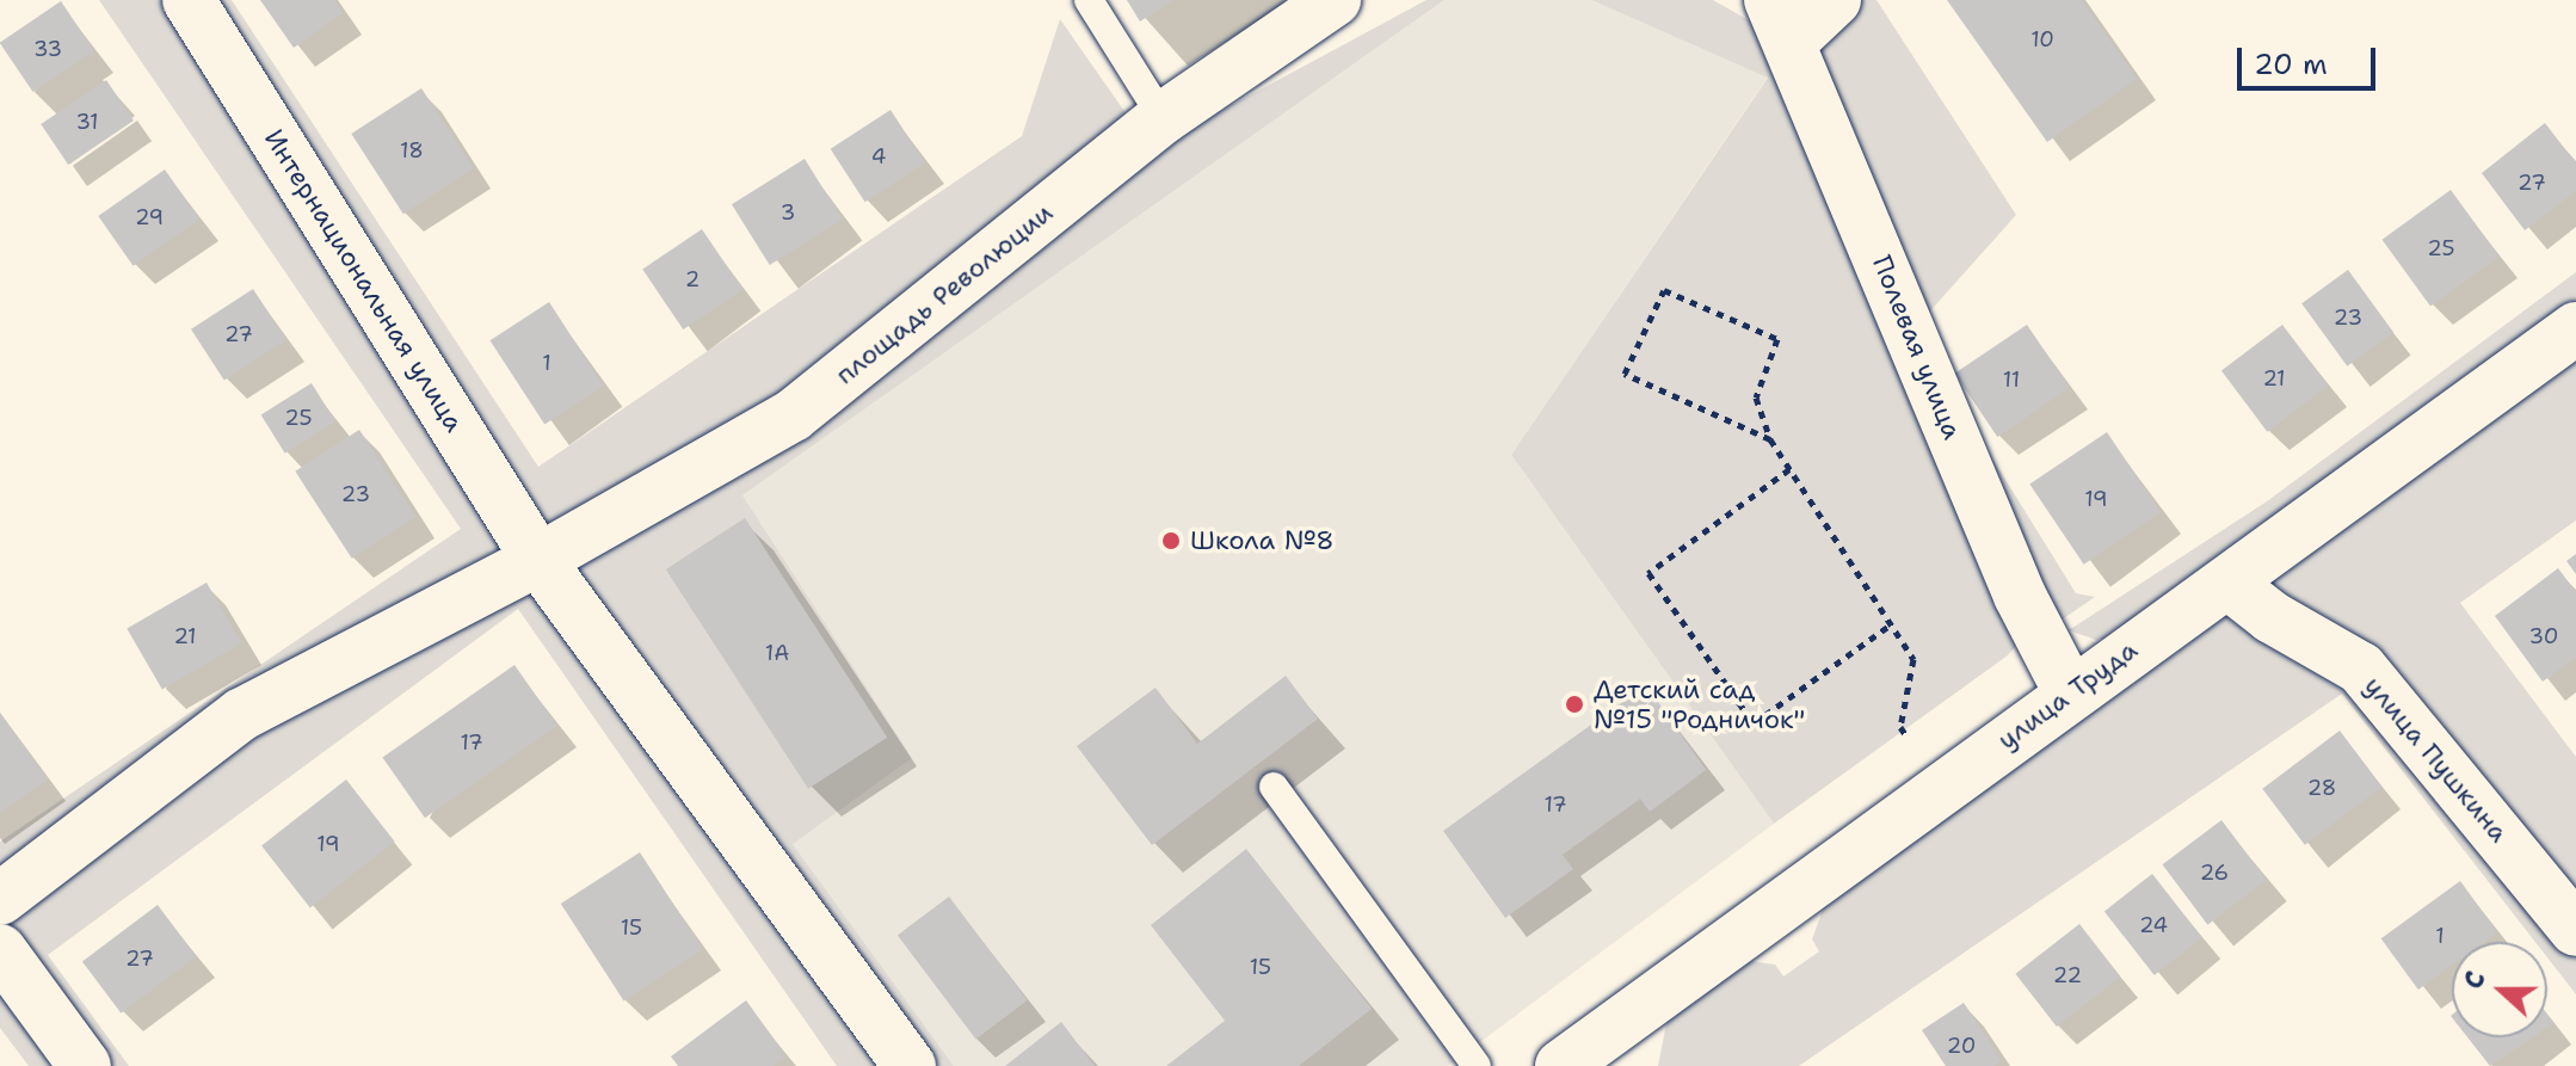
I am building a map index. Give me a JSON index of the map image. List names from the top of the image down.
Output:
{
  "streets": {
    "street": [
      "Интернациональная улица",
      "площадь Революции",
      "Полевая улица",
      "улица Труда",
      "улица Пушкина"
    ]
  },
  "crossings": [
    ["Интернациональная улица", "площадь Революции"],
    ["Полевая улица", "улица Труда"],
    ["улица Труда", "улица Пушкина"]
  ],
  "places": ["Школа №8", "Детский сад №15 \"Родничок\""],
  "house_numbers": [
    "10",
    "33",
    "31",
    "18",
    "4",
    "27",
    "3",
    "29",
    "25",
    "2",
    "23",
    "27",
    "1",
    "21",
    "11",
    "25",
    "23",
    "19",
    "21",
    "30",
    "1А",
    "17",
    "28",
    "17",
    "19",
    "26",
    "24",
    "15",
    "1",
    "27",
    "15",
    "22",
    "20"
  ],
  "scale_bar": "20 m",
  "north": "left"
}
